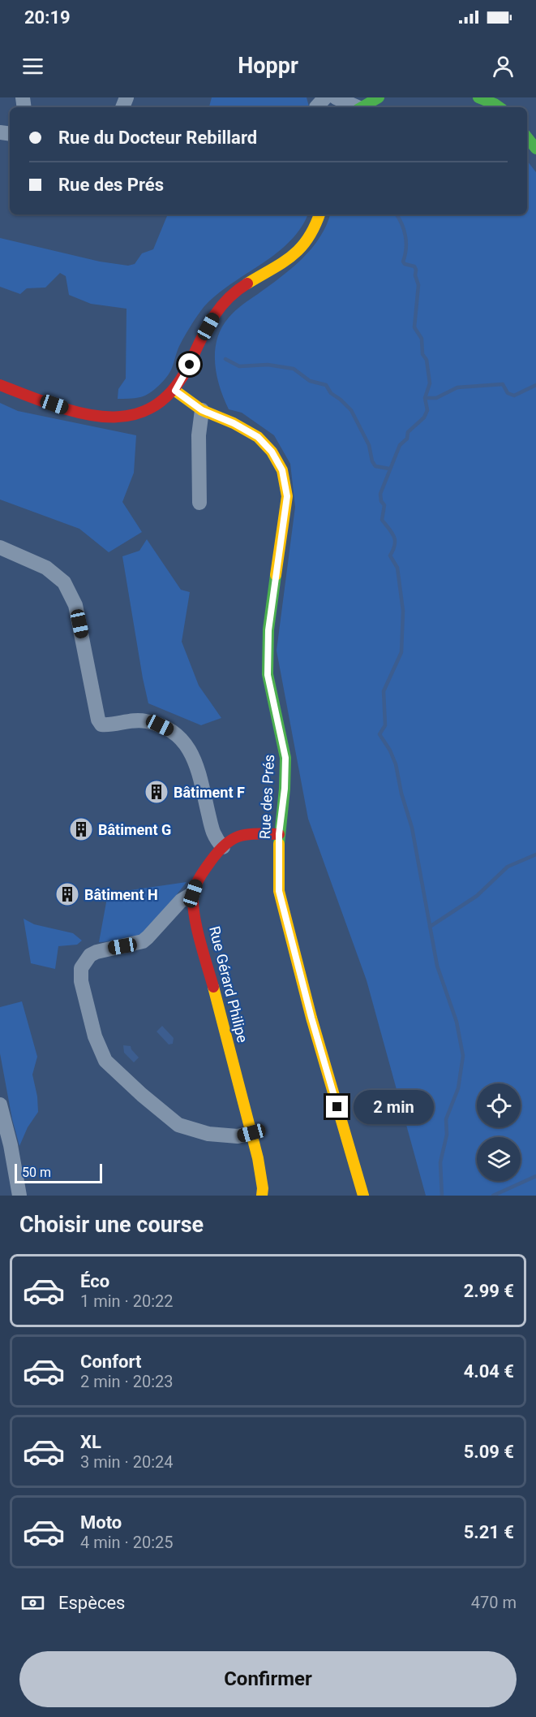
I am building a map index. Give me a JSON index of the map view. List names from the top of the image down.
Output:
{
  "streets": {
    "street": ["Rue des Prés", "Rue Gérard Philipe"]
  },
  "places": {
    "building": ["Bâtiment F", "Bâtiment G", "Bâtiment H"]
  },
  "scale_bar": "50 m",
  "page": {
    "status": "20:19",
    "header": "Hoppr",
    "banner": ["Rue du Docteur Rebillard", "Rue des Prés"],
    "bubble": "2 min",
    "scale": "50 m",
    "heading": "Choisir une course",
    "list": [
      {
        "name": "Éco",
        "note": "1 min · 20:22",
        "value": "2.99 €"
      },
      {
        "name": "Confort",
        "note": "2 min · 20:23",
        "value": "4.04 €"
      },
      {
        "name": "XL",
        "note": "3 min · 20:24",
        "value": "5.09 €"
      },
      {
        "name": "Moto",
        "note": "4 min · 20:25",
        "value": "5.21 €"
      }
    ],
    "pay": ["Espèces", "470 m"],
    "buttons": "Confirmer"
  }
}
